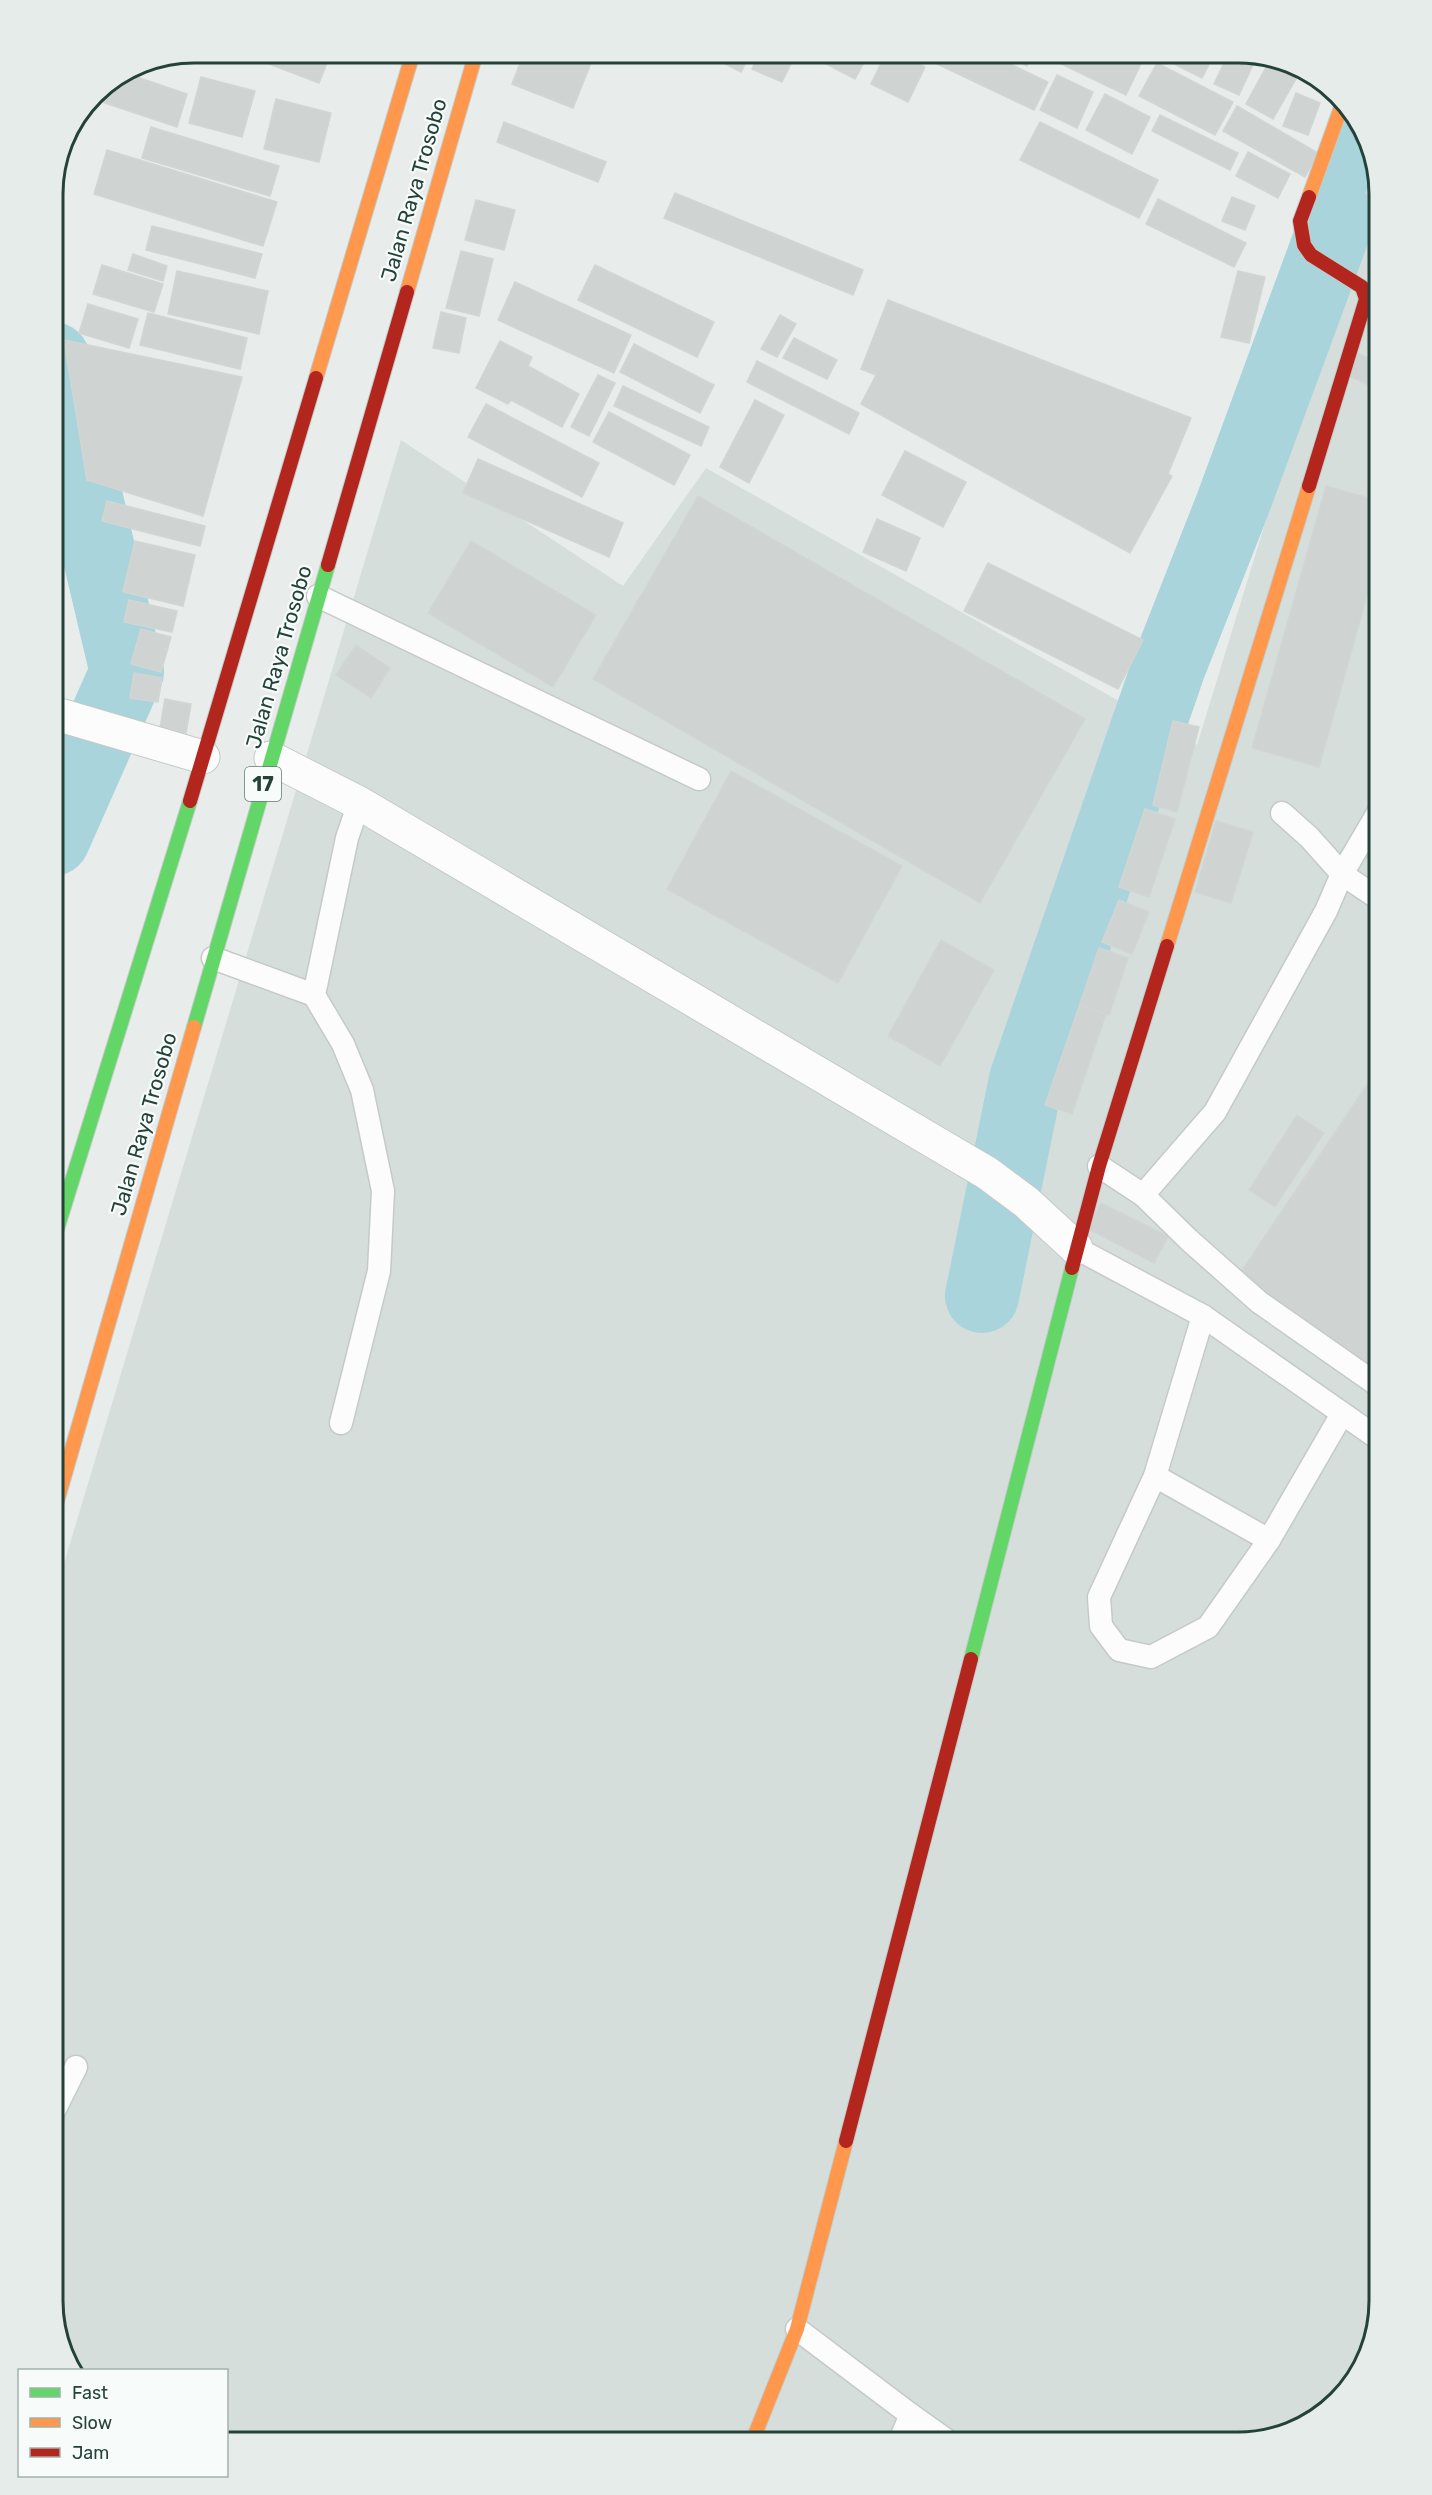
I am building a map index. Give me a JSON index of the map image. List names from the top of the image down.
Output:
{
  "streets": {
    "main road": ["Jalan Raya Trosobo", "17"]
  },
  "legend": ["Fast", "Slow", "Jam"]
}
